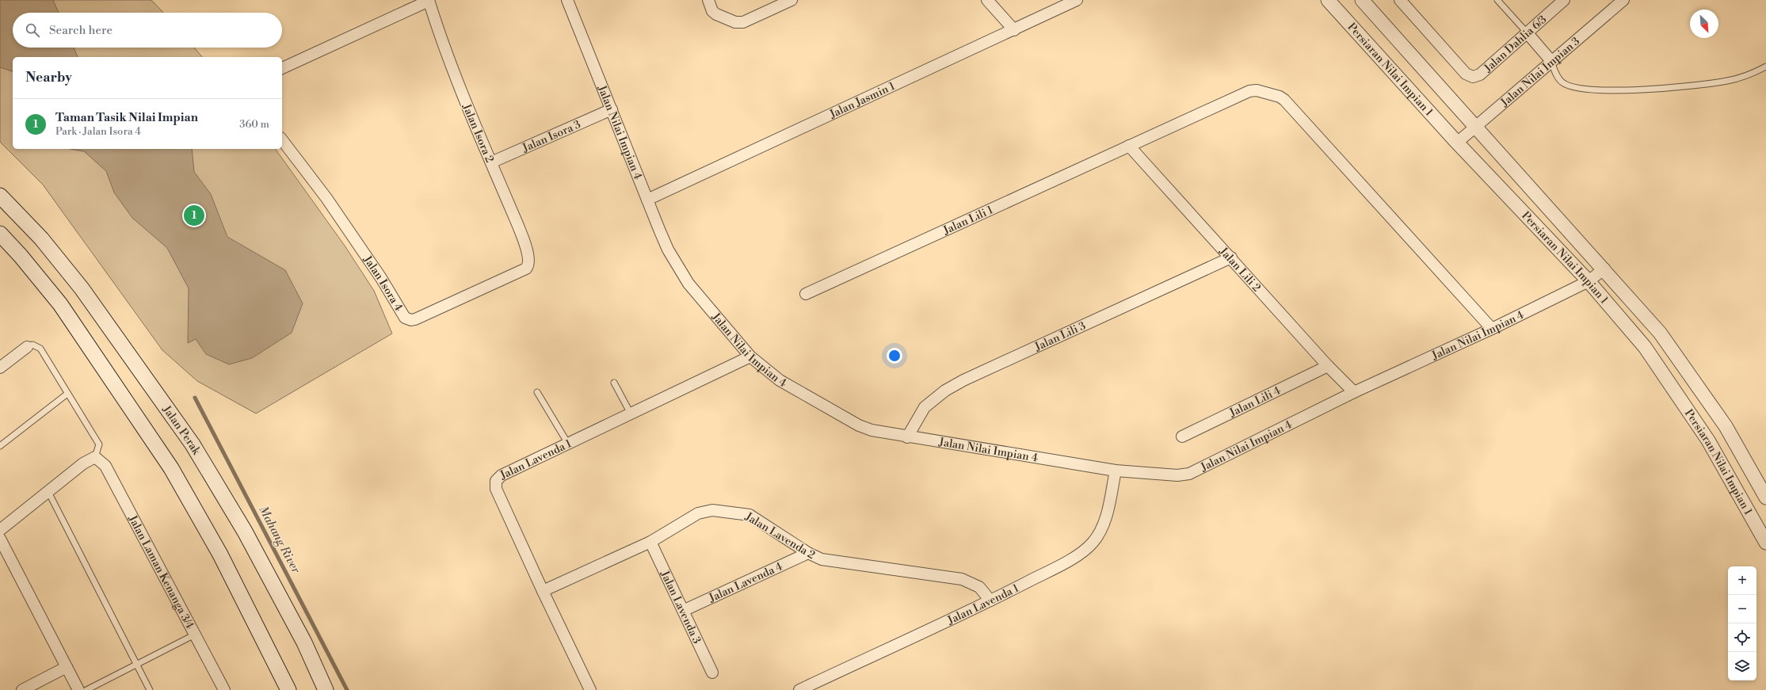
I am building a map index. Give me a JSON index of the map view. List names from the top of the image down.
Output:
{
  "streets": {
    "main road": ["Jalan Perak"],
    "street": [
      "Jalan Dahlia 6/3",
      "Persiaran Nilai Impian 1",
      "Jalan Nilai Impian 3",
      "Jalan Jasmin 1",
      "Jalan Nilai Impian 4",
      "Jalan Isora 2",
      "Jalan Isora 3",
      "Jalan Lili 1",
      "Jalan Lili 2",
      "Jalan Isora 4",
      "Jalan Lili 3",
      "Jalan Lili 4",
      "Jalan Lavenda 1",
      "Jalan Lavenda 2",
      "Jalan Laman Kenanga 3/4",
      "Jalan Lavenda 4",
      "Jalan Lavenda 3"
    ]
  },
  "crossings": [
    ["Persiaran Nilai Impian 1", "Jalan Nilai Impian 3"],
    ["Persiaran Nilai Impian 1", "Jalan Nilai Impian 4"],
    ["Jalan Jasmin 1", "Jalan Nilai Impian 4"],
    ["Jalan Nilai Impian 4", "Jalan Isora 3"],
    ["Jalan Nilai Impian 4", "Jalan Lili 1"],
    ["Jalan Nilai Impian 4", "Jalan Lili 2"],
    ["Jalan Nilai Impian 4", "Jalan Lili 3"],
    ["Jalan Nilai Impian 4", "Jalan Lavenda 1"],
    ["Jalan Isora 2", "Jalan Isora 3"],
    ["Jalan Isora 2", "Jalan Isora 4"],
    ["Jalan Lili 1", "Jalan Lili 2"],
    ["Jalan Lili 2", "Jalan Lili 3"],
    ["Jalan Lili 2", "Jalan Lili 4"],
    ["Jalan Lavenda 1", "Jalan Lavenda 2"],
    ["Jalan Lavenda 2", "Jalan Lavenda 4"],
    ["Jalan Lavenda 2", "Jalan Lavenda 3"],
    ["Jalan Lavenda 4", "Jalan Lavenda 3"]
  ],
  "water": ["Mahang River"],
  "north": "bottom right",
  "page": {
    "search": "Search here",
    "heading": "Nearby",
    "list": [
      {
        "mark": "1",
        "name": "Taman Tasik Nilai Impian",
        "note": "Park · Jalan Isora 4",
        "value": "360 m"
      }
    ],
    "pins": "1",
    "map_buttons": ["+", "−"]
  }
}
